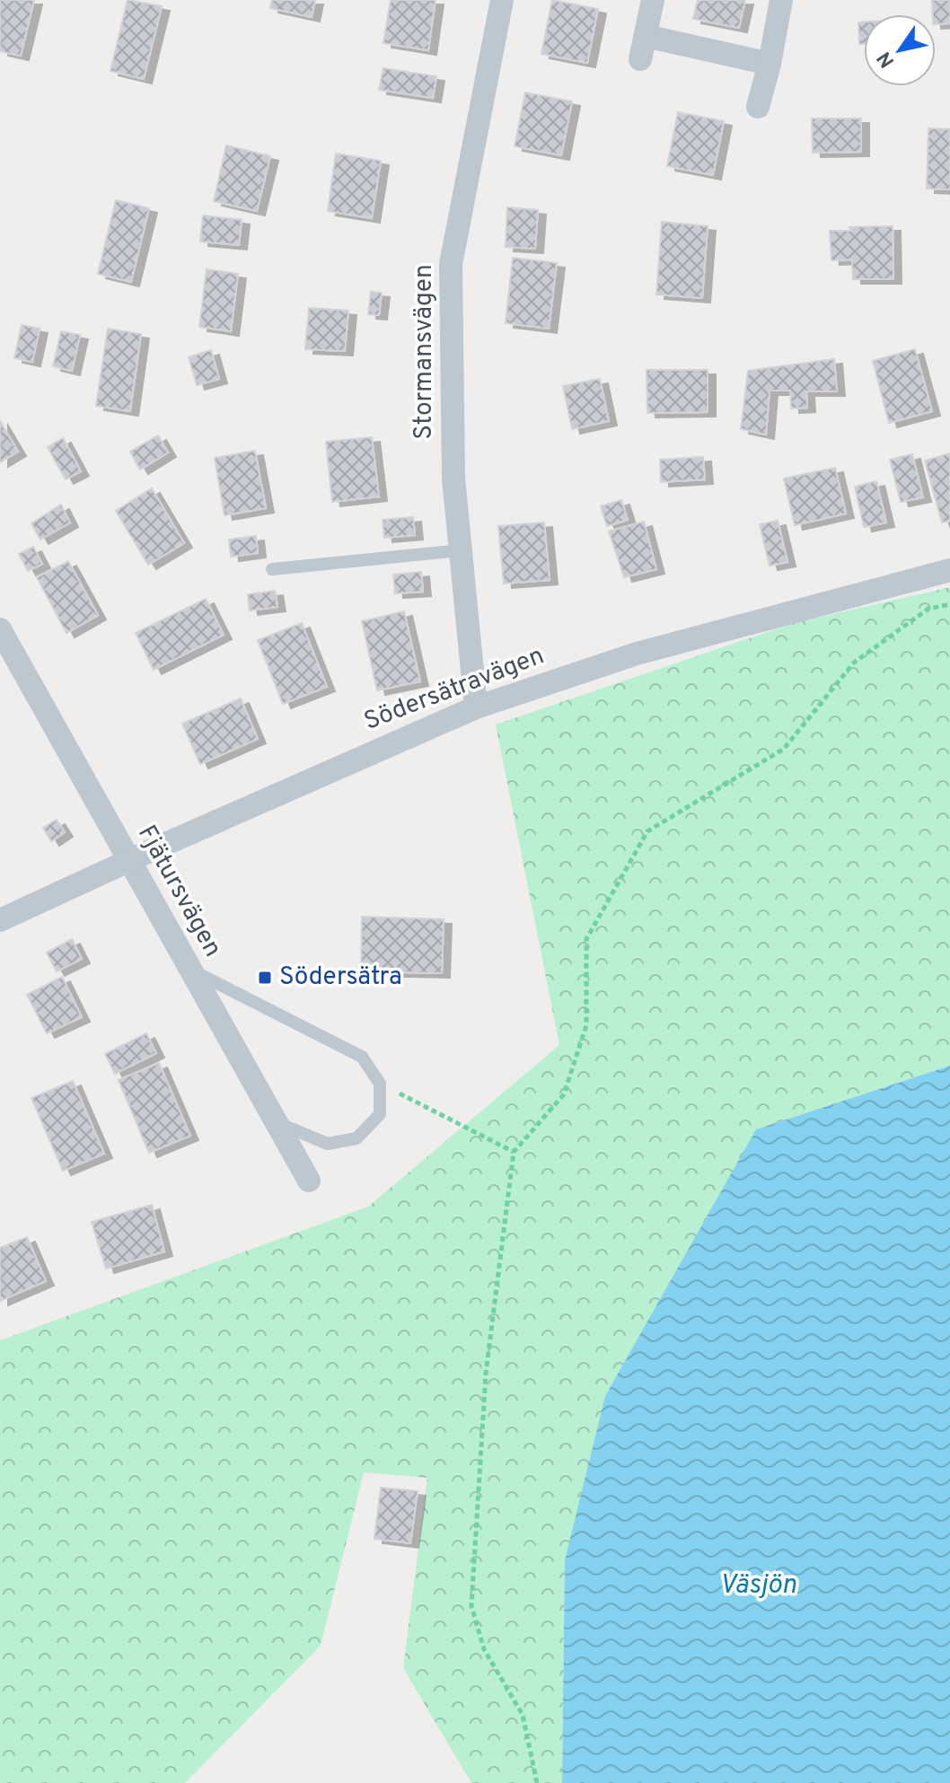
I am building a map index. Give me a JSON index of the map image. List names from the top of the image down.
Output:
{
  "streets": {
    "street": ["Stormansvägen", "Södersätravägen", "Fjätursvägen"]
  },
  "crossings": [
    ["Stormansvägen", "Södersätravägen"],
    ["Södersätravägen", "Fjätursvägen"]
  ],
  "water": ["Väsjön"],
  "places": {
    "transit": ["Södersätra"]
  },
  "north": "bottom left"
}
